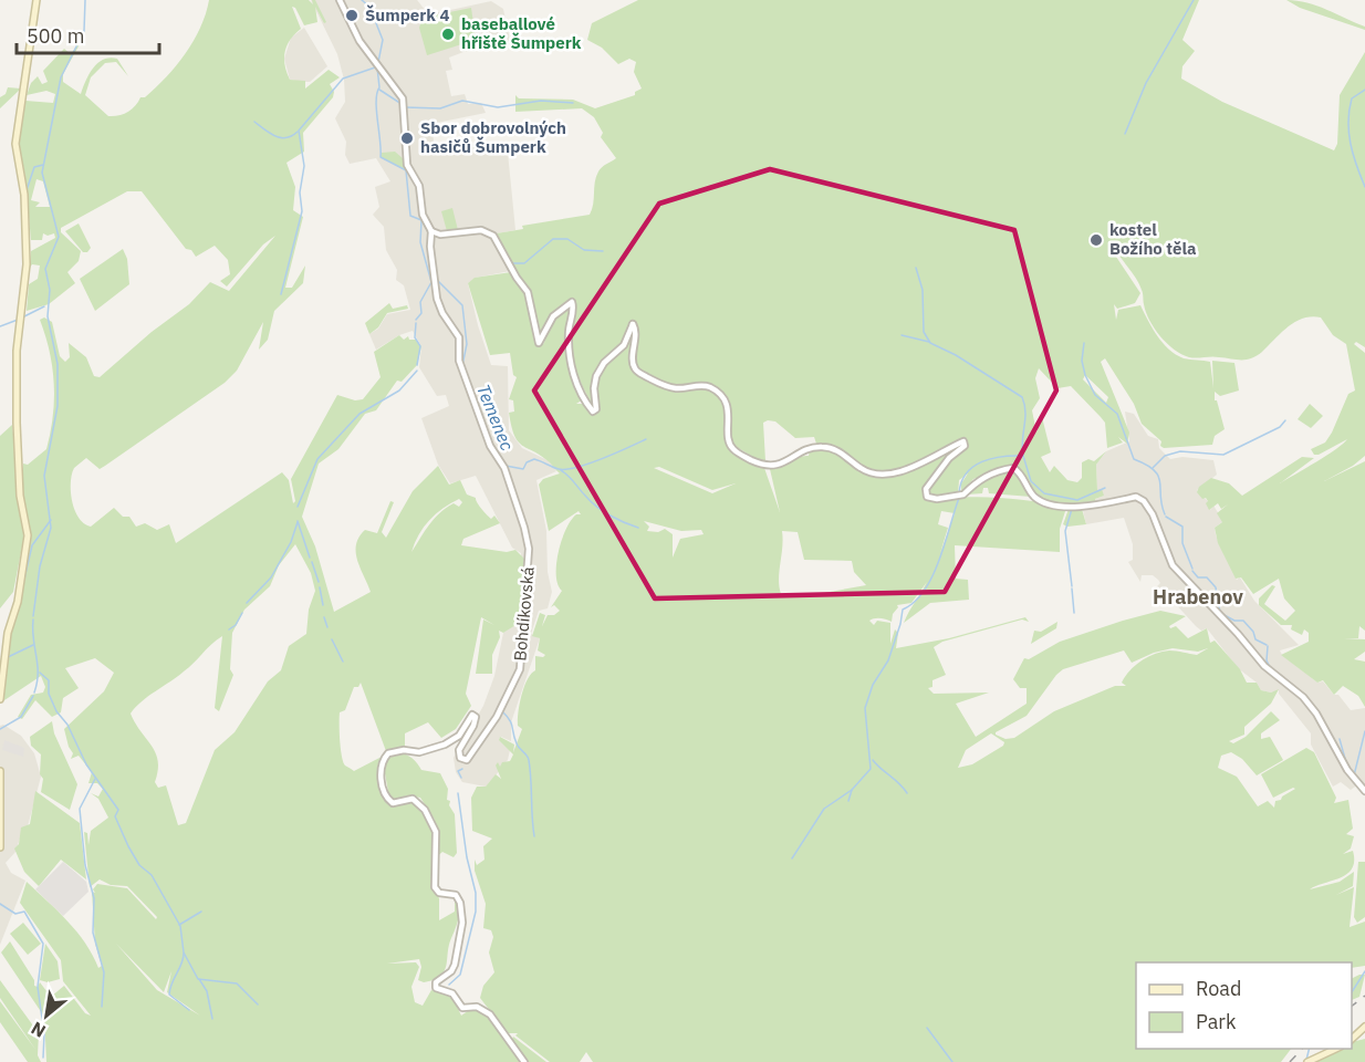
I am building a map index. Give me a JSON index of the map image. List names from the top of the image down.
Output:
{
  "streets": {
    "street": ["Bohdíkovská"]
  },
  "districts": ["Hrabenov"],
  "water": ["Temenec"],
  "places": [
    "Šumperk 4",
    "baseballové hřiště Šumperk",
    "Sbor dobrovolných hasičů Šumperk",
    "kostel Božího těla"
  ],
  "legend": ["Road", "Park"],
  "scale_bar": "500 m",
  "north": "bottom left"
}
